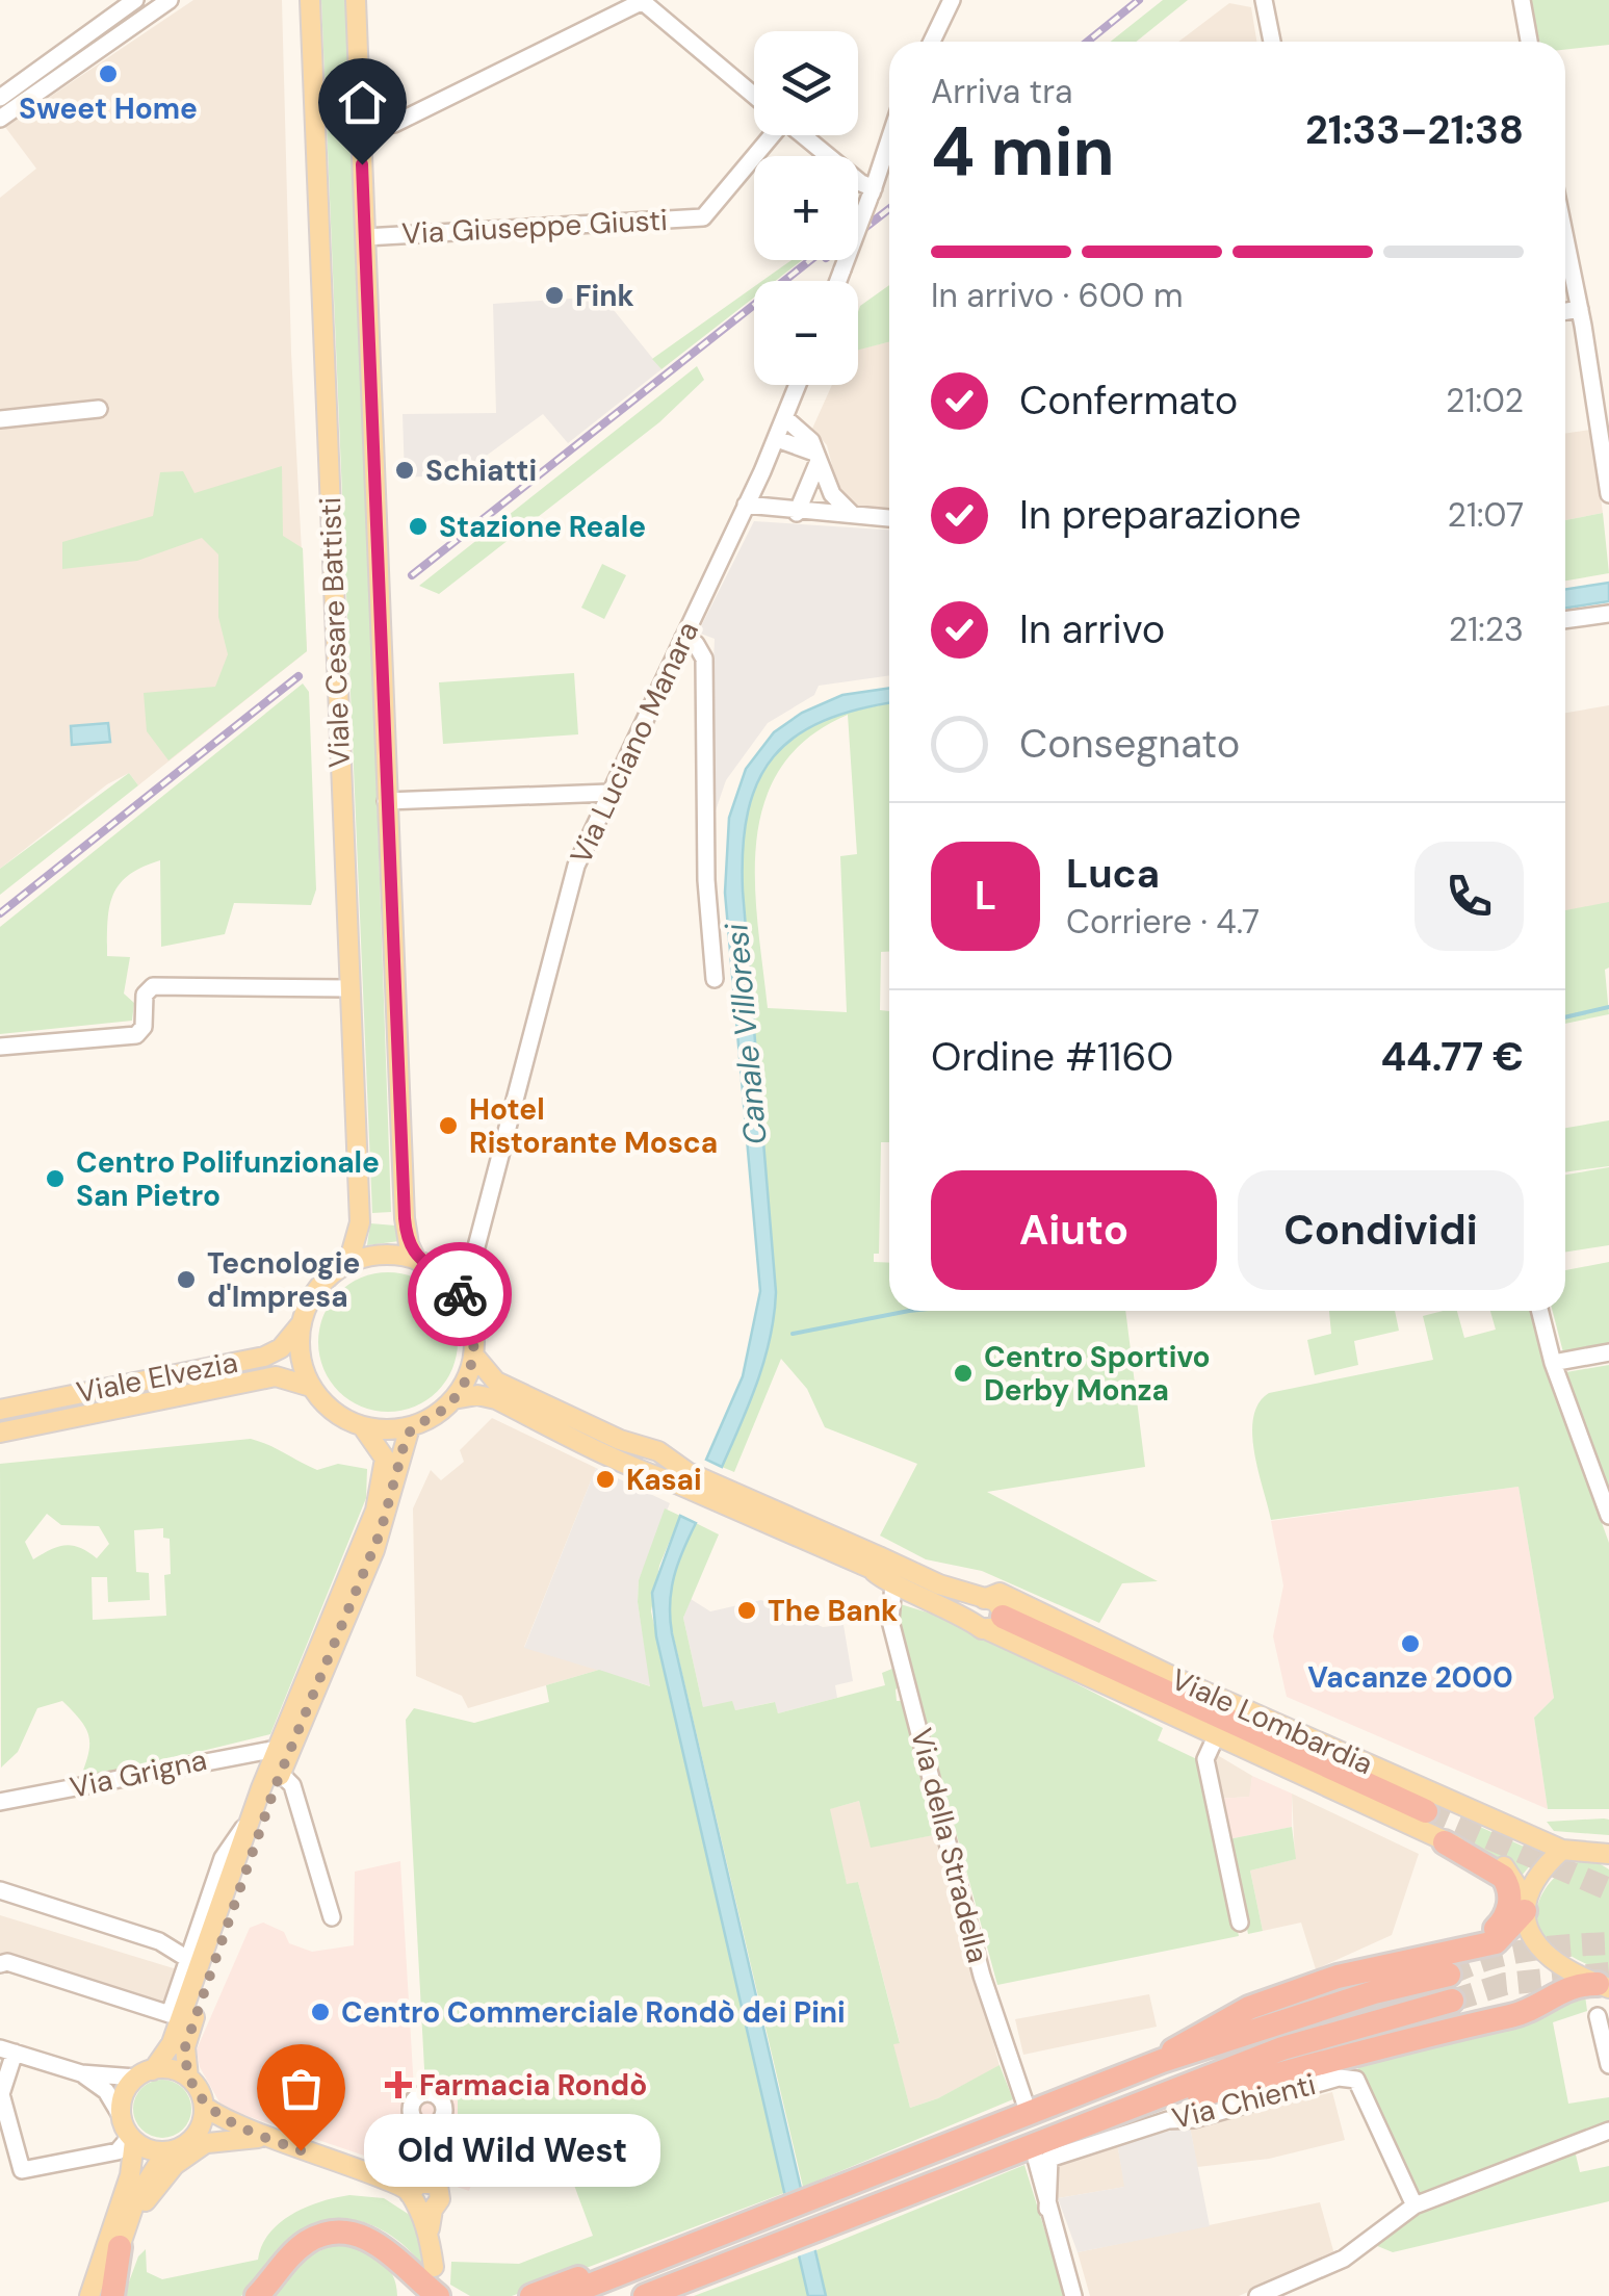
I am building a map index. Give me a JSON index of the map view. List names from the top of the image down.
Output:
{
  "streets": {
    "main road": ["Viale Cesare Battisti", "Viale Elvezia", "Viale Lombardia"],
    "street": [
      "Via Giuseppe Giusti",
      "Via Luciano Manara",
      "Via Grigna",
      "Via della Stradella",
      "Via Chienti"
    ]
  },
  "crossings": [
    ["Via Giuseppe Giusti", "Viale Cesare Battisti"],
    ["Viale Cesare Battisti", "Via Luciano Manara"],
    ["Viale Cesare Battisti", "Viale Elvezia"],
    ["Viale Cesare Battisti", "Viale Lombardia"],
    ["Via Luciano Manara", "Viale Elvezia"],
    ["Via Luciano Manara", "Viale Lombardia"],
    ["Viale Elvezia", "Viale Lombardia"],
    ["Viale Lombardia", "Via della Stradella"]
  ],
  "water": ["Canale Villoresi"],
  "places": {
    "other": [
      "Sweet Home",
      "Fink",
      "Schiatti",
      "Stazione Reale",
      "Hotel Ristorante Mosca",
      "Centro Polifunzionale San Pietro",
      "Tecnologie d'Impresa",
      "Centro Sportivo Derby Monza",
      "Kasai",
      "The Bank",
      "Vacanze 2000",
      "Centro Commerciale Rondò dei Pini",
      "Old Wild West"
    ],
    "health": ["Farmacia Rondò"]
  },
  "page": {
    "map_buttons": ["+", "−"],
    "heading": ["4 min", "Arriva tra", "21:33–21:38"],
    "panel": [
      "Luca",
      "Corriere · 4.7",
      "Ordine #1160",
      "44.77 €"
    ],
    "bar": "In arrivo · 600 m",
    "list": [
      ["Confermato", "21:02"],
      ["In preparazione", "21:07"],
      ["In arrivo", "21:23"],
      "Consegnato"
    ],
    "round": "L",
    "buttons": ["Aiuto", "Condividi"],
    "bubble": "Old Wild West"
  }
}
